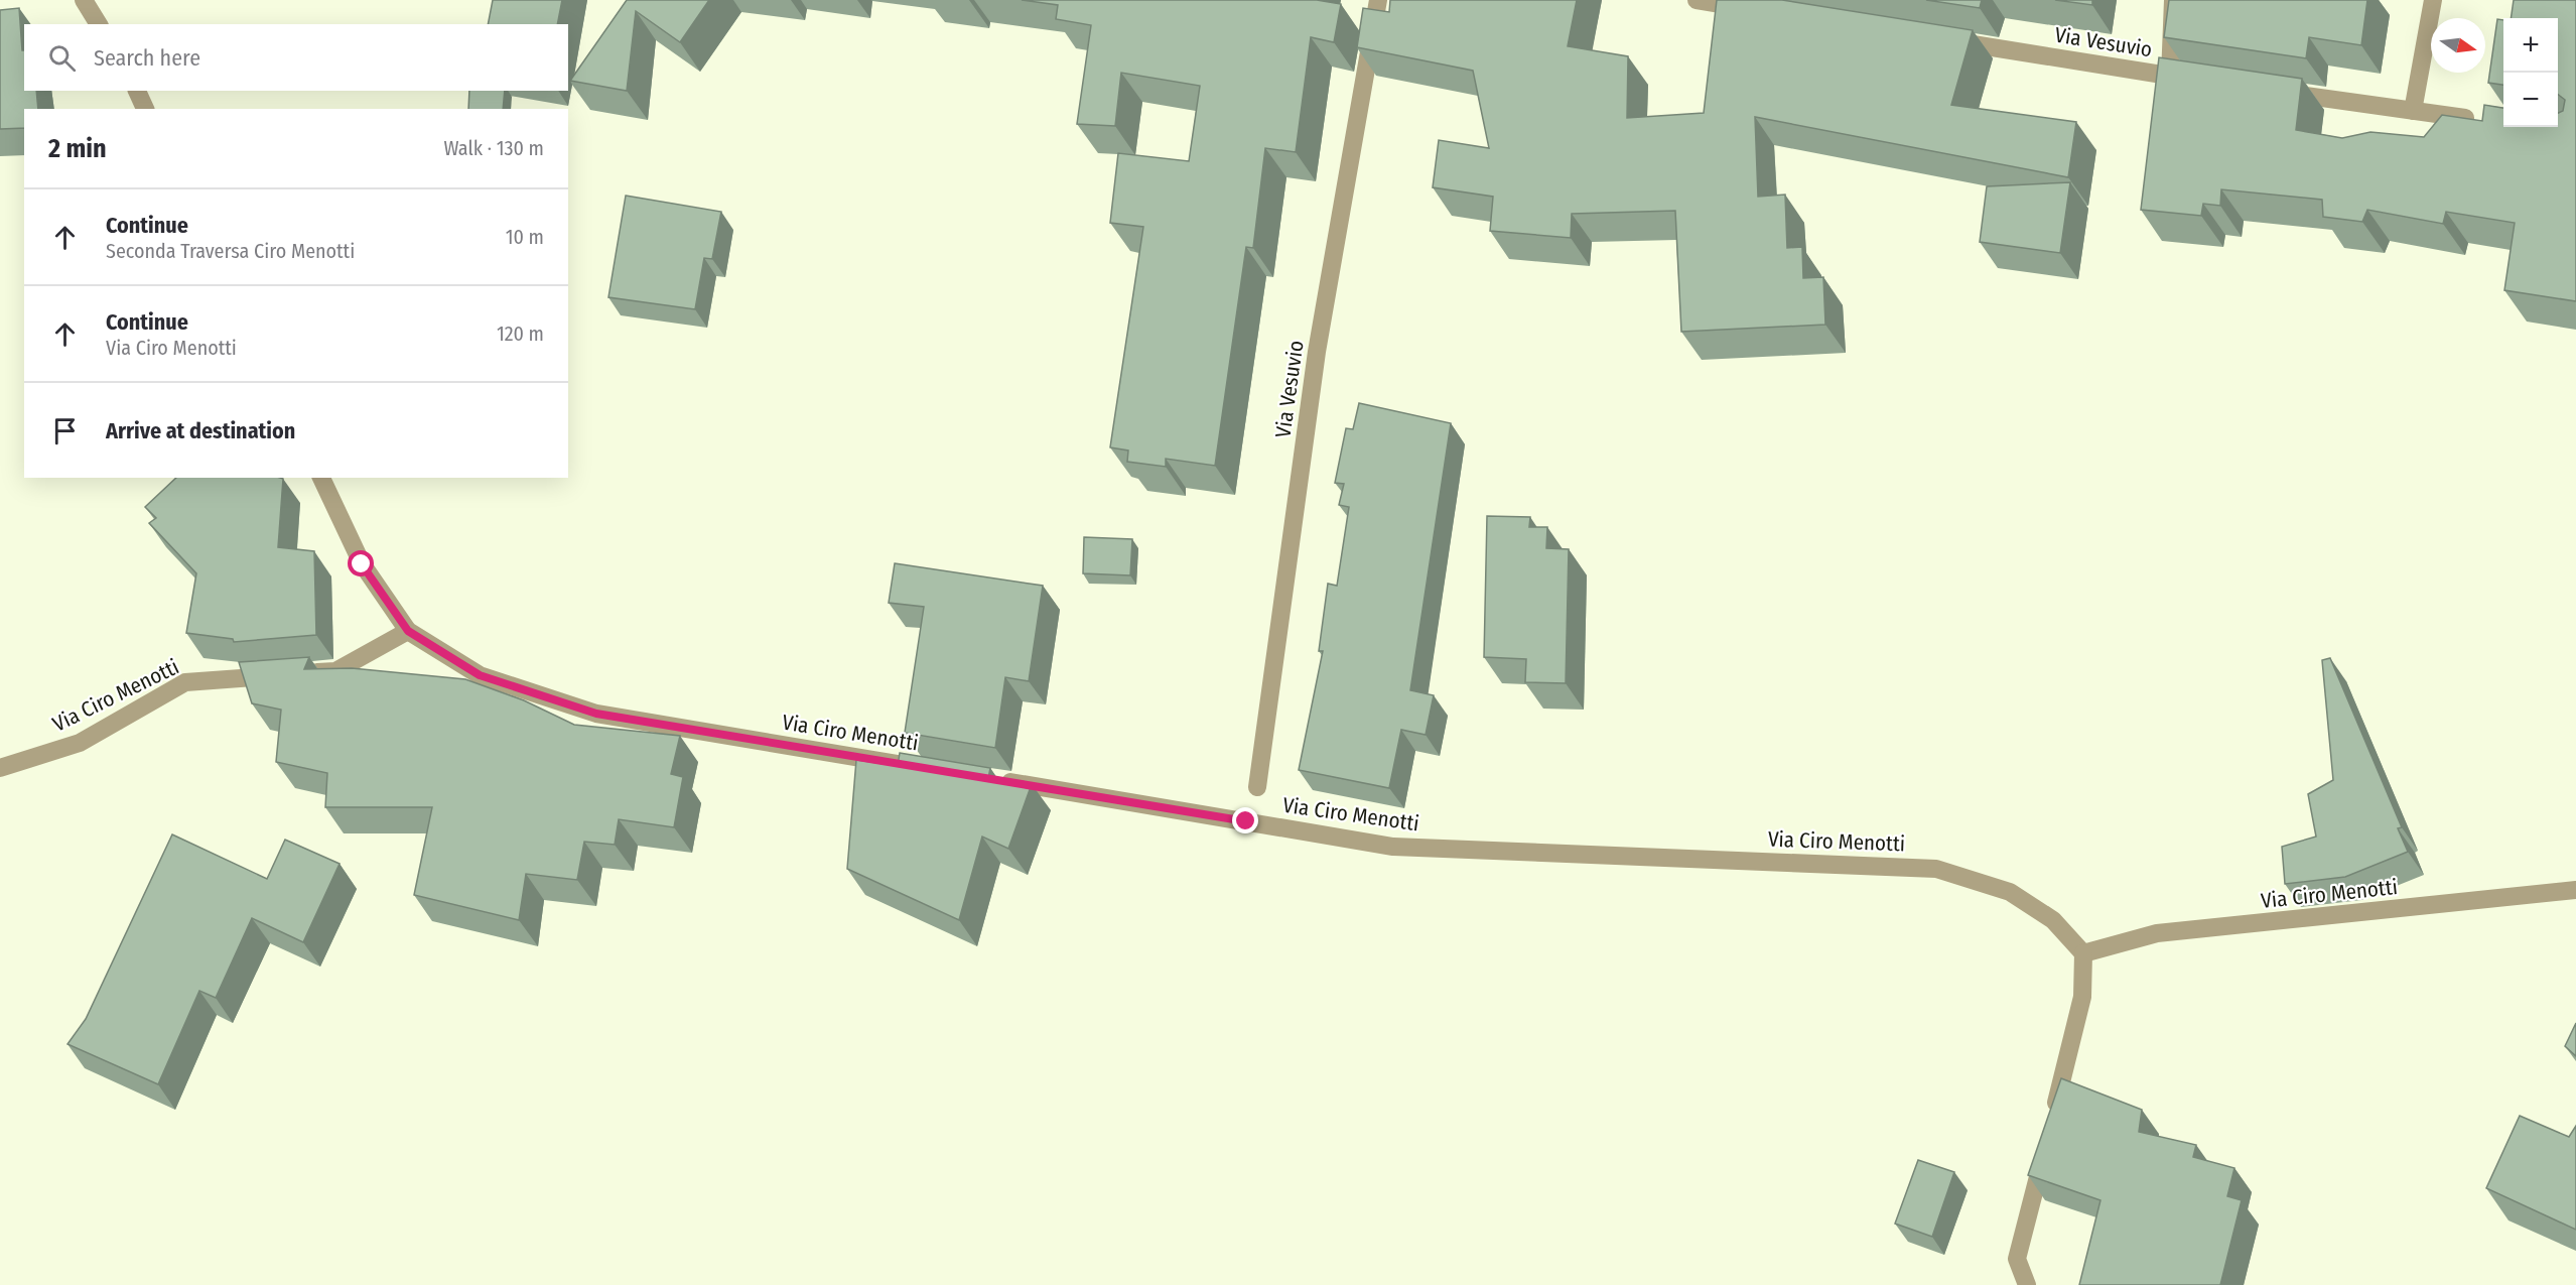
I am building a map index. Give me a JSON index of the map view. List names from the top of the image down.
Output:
{
  "streets": {
    "street": ["Via Vesuvio", "Via Ciro Menotti"]
  },
  "north": "right",
  "page": {
    "map_buttons": ["+", "−"],
    "search": "Search here",
    "heading": ["2 min", "Walk · 130 m"],
    "list": [
      ["Continue", "Seconda Traversa Ciro Menotti", "10 m"],
      ["Continue", "Via Ciro Menotti", "120 m"],
      "Arrive at destination"
    ]
  }
}
